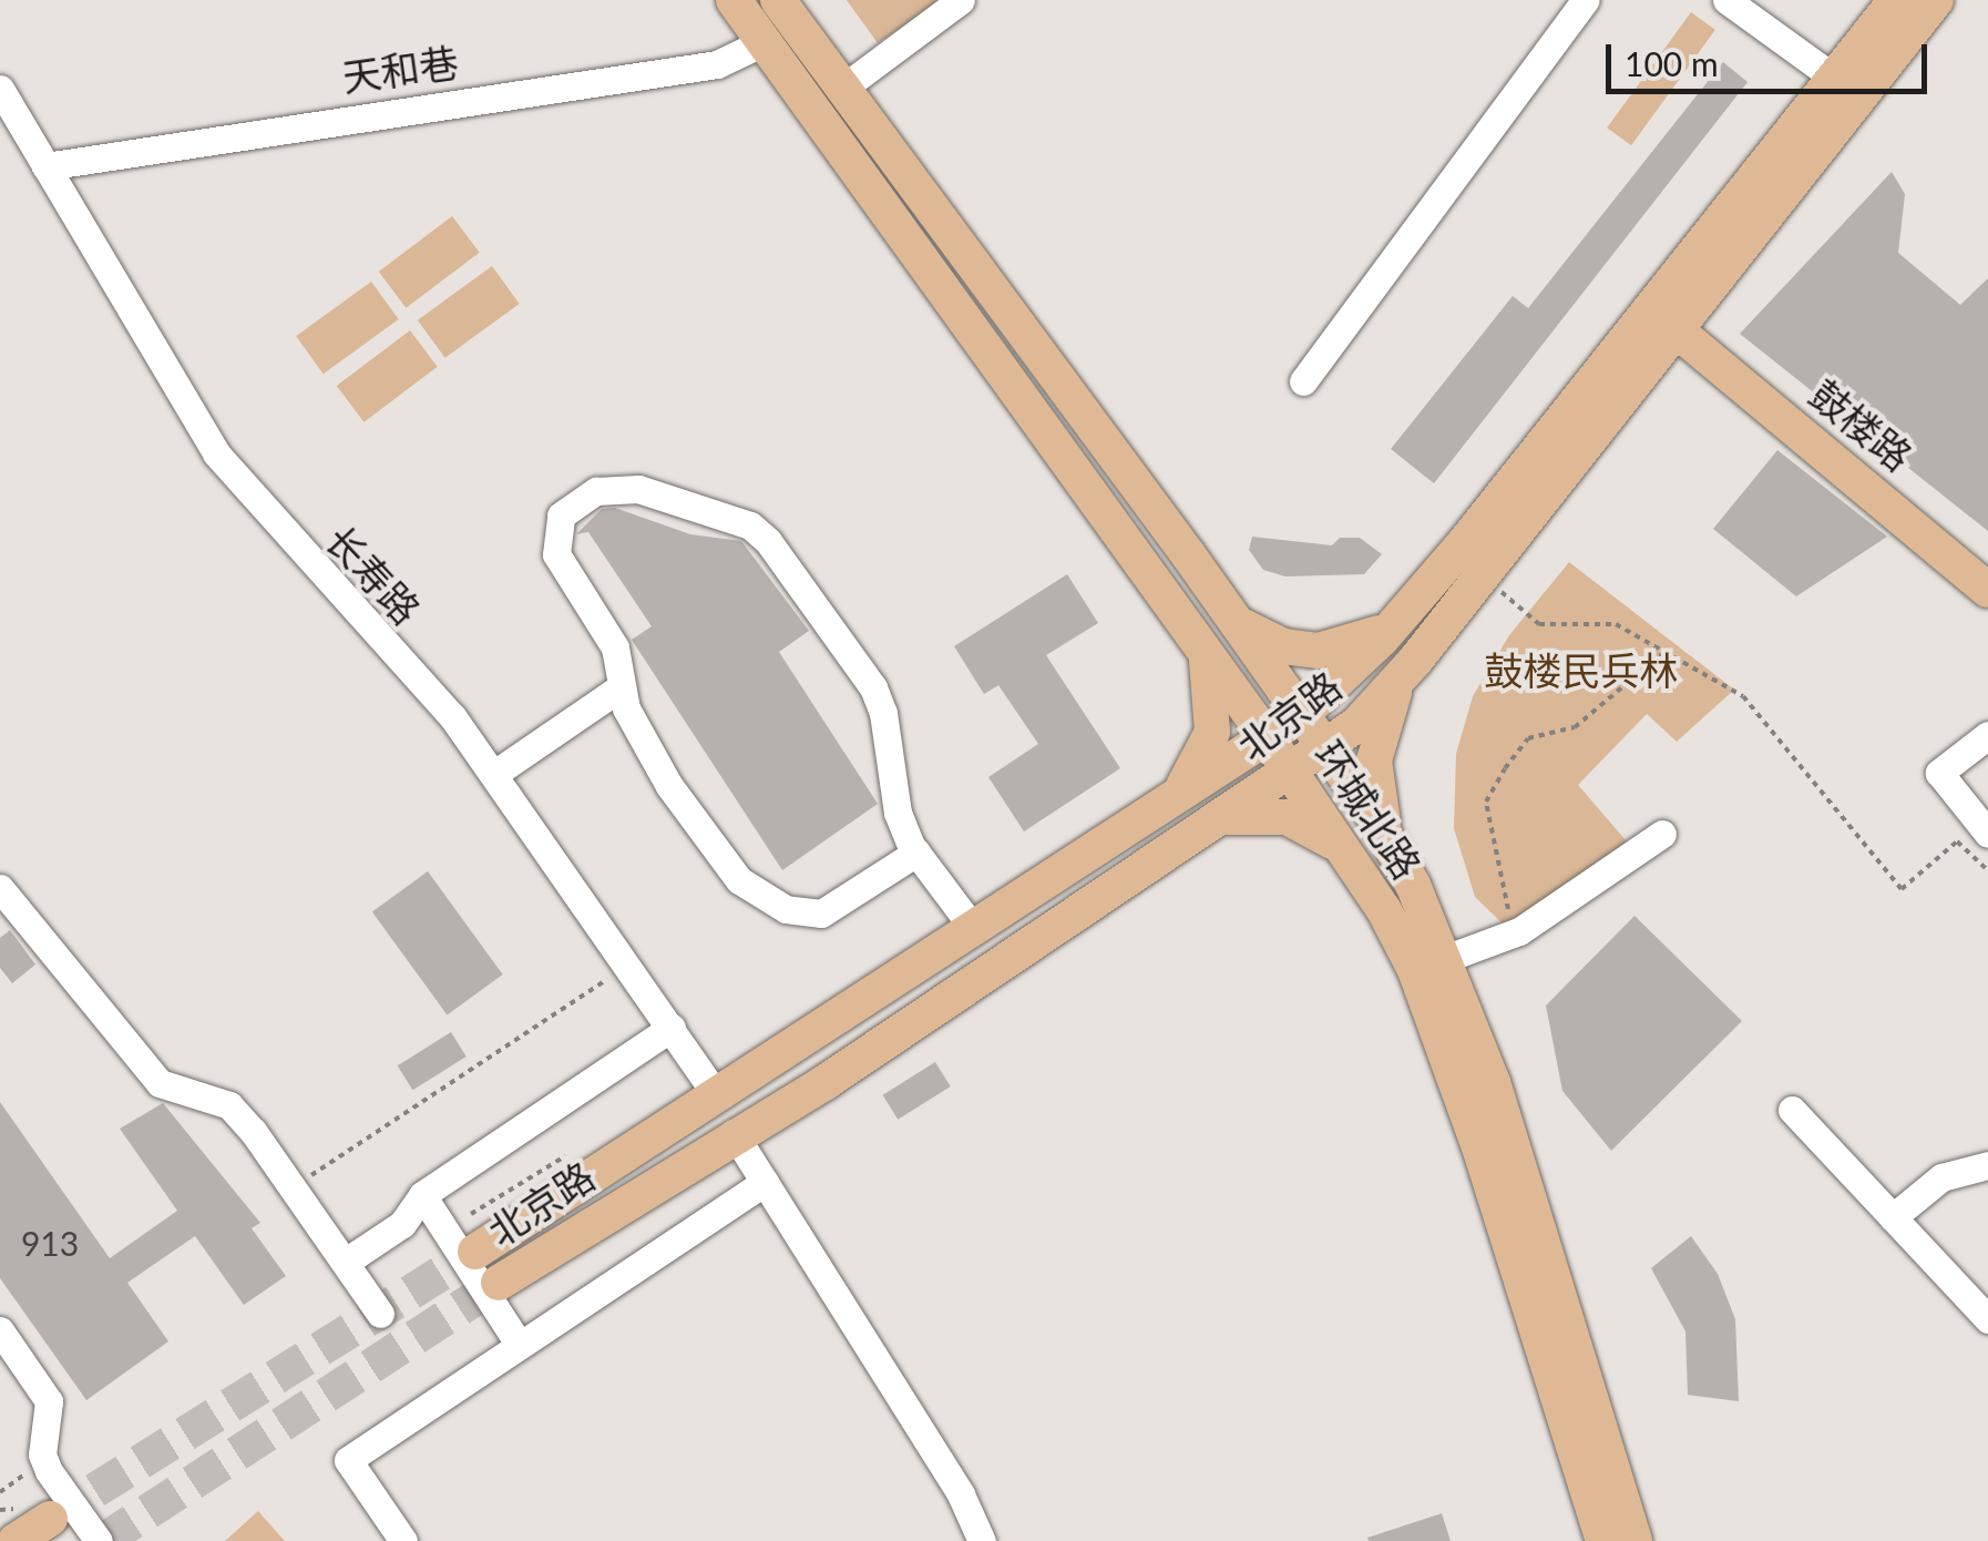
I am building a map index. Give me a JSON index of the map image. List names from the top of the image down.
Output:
{
  "streets": {
    "main road": ["鼓楼路", "北京路", "环城北路"],
    "street": ["天和巷", "长寿路"]
  },
  "crossings": [
    ["天和巷", "长寿路"],
    ["天和巷", "环城北路"],
    ["鼓楼路", "北京路"],
    ["长寿路", "北京路"],
    ["北京路", "环城北路"]
  ],
  "parks": ["鼓楼民兵林"],
  "house_numbers": ["913"],
  "scale_bar": "100 m"
}
